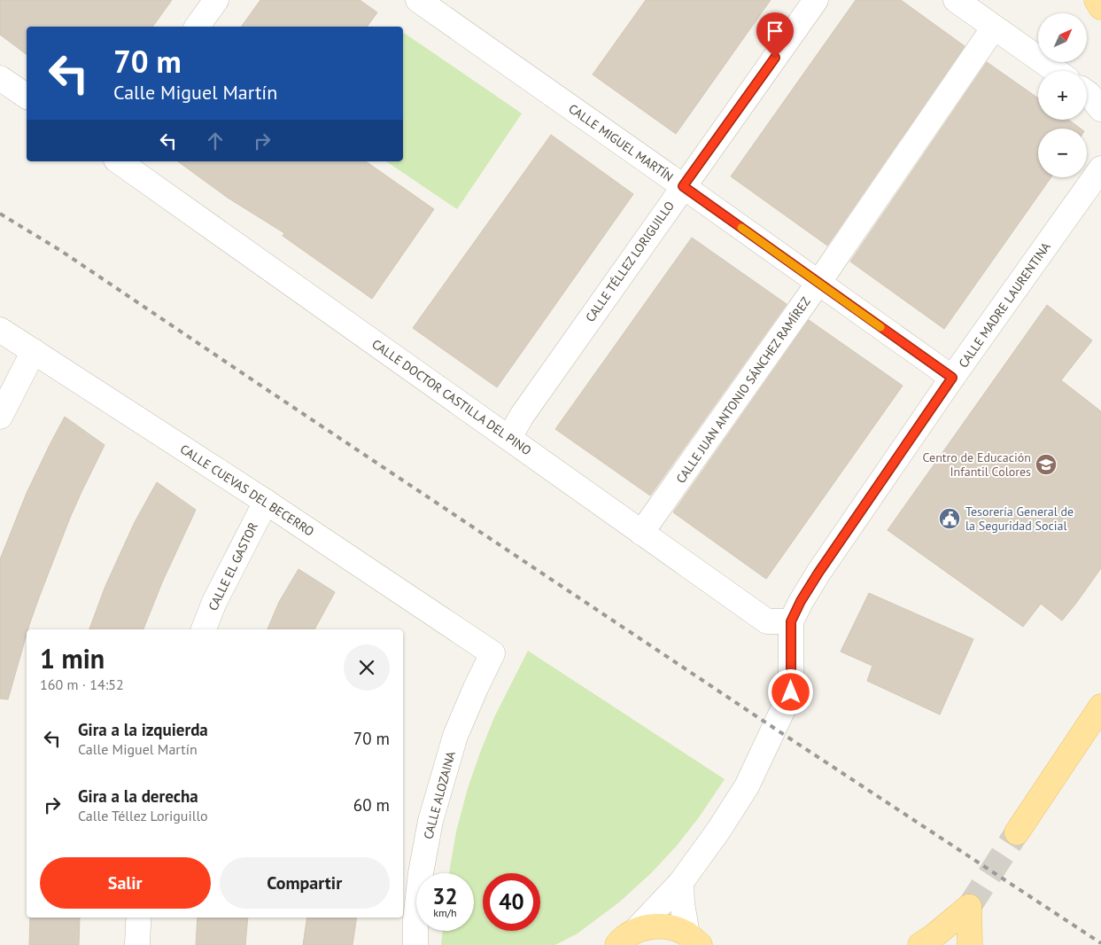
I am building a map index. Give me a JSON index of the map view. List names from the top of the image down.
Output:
{
  "streets": {
    "street": [
      "CALLE MIGUEL MARTÍN",
      "CALLE TÉLLEZ LORIGUILLO",
      "CALLE MADRE LAURENTINA",
      "CALLE JUAN ANTONIO SÁNCHEZ RAMÍREZ",
      "CALLE DOCTOR CASTILLA DEL PINO",
      "CALLE CUEVAS DEL BECERRO",
      "CALLE EL GASTOR",
      "CALLE ALOZAINA"
    ]
  },
  "crossings": [
    ["CALLE MIGUEL MARTÍN", "CALLE TÉLLEZ LORIGUILLO"],
    ["CALLE MIGUEL MARTÍN", "CALLE MADRE LAURENTINA"],
    ["CALLE MIGUEL MARTÍN", "CALLE JUAN ANTONIO SÁNCHEZ RAMÍREZ"],
    ["CALLE TÉLLEZ LORIGUILLO", "CALLE DOCTOR CASTILLA DEL PINO"],
    ["CALLE MADRE LAURENTINA", "CALLE DOCTOR CASTILLA DEL PINO"],
    ["CALLE JUAN ANTONIO SÁNCHEZ RAMÍREZ", "CALLE DOCTOR CASTILLA DEL PINO"],
    ["CALLE CUEVAS DEL BECERRO", "CALLE EL GASTOR"],
    ["CALLE CUEVAS DEL BECERRO", "CALLE ALOZAINA"]
  ],
  "places": {
    "school or university": ["Centro de Educación Infantil Colores"],
    "public building": ["Tesorería General de la Seguridad Social"]
  },
  "north": "top right",
  "page": {
    "map_buttons": ["+", "−"],
    "turn": ["70 m", "Calle Miguel Martín"],
    "heading": ["1 min", "160 m · 14:52"],
    "list": [
      {
        "name": "Gira a la izquierda",
        "note": "Calle Miguel Martín",
        "value": "70 m"
      },
      {
        "name": "Gira a la derecha",
        "note": "Calle Téllez Loriguillo",
        "value": "60 m"
      }
    ],
    "buttons": ["Salir", "Compartir"],
    "speed": "32 km/h",
    "limit": "40"
  }
}
